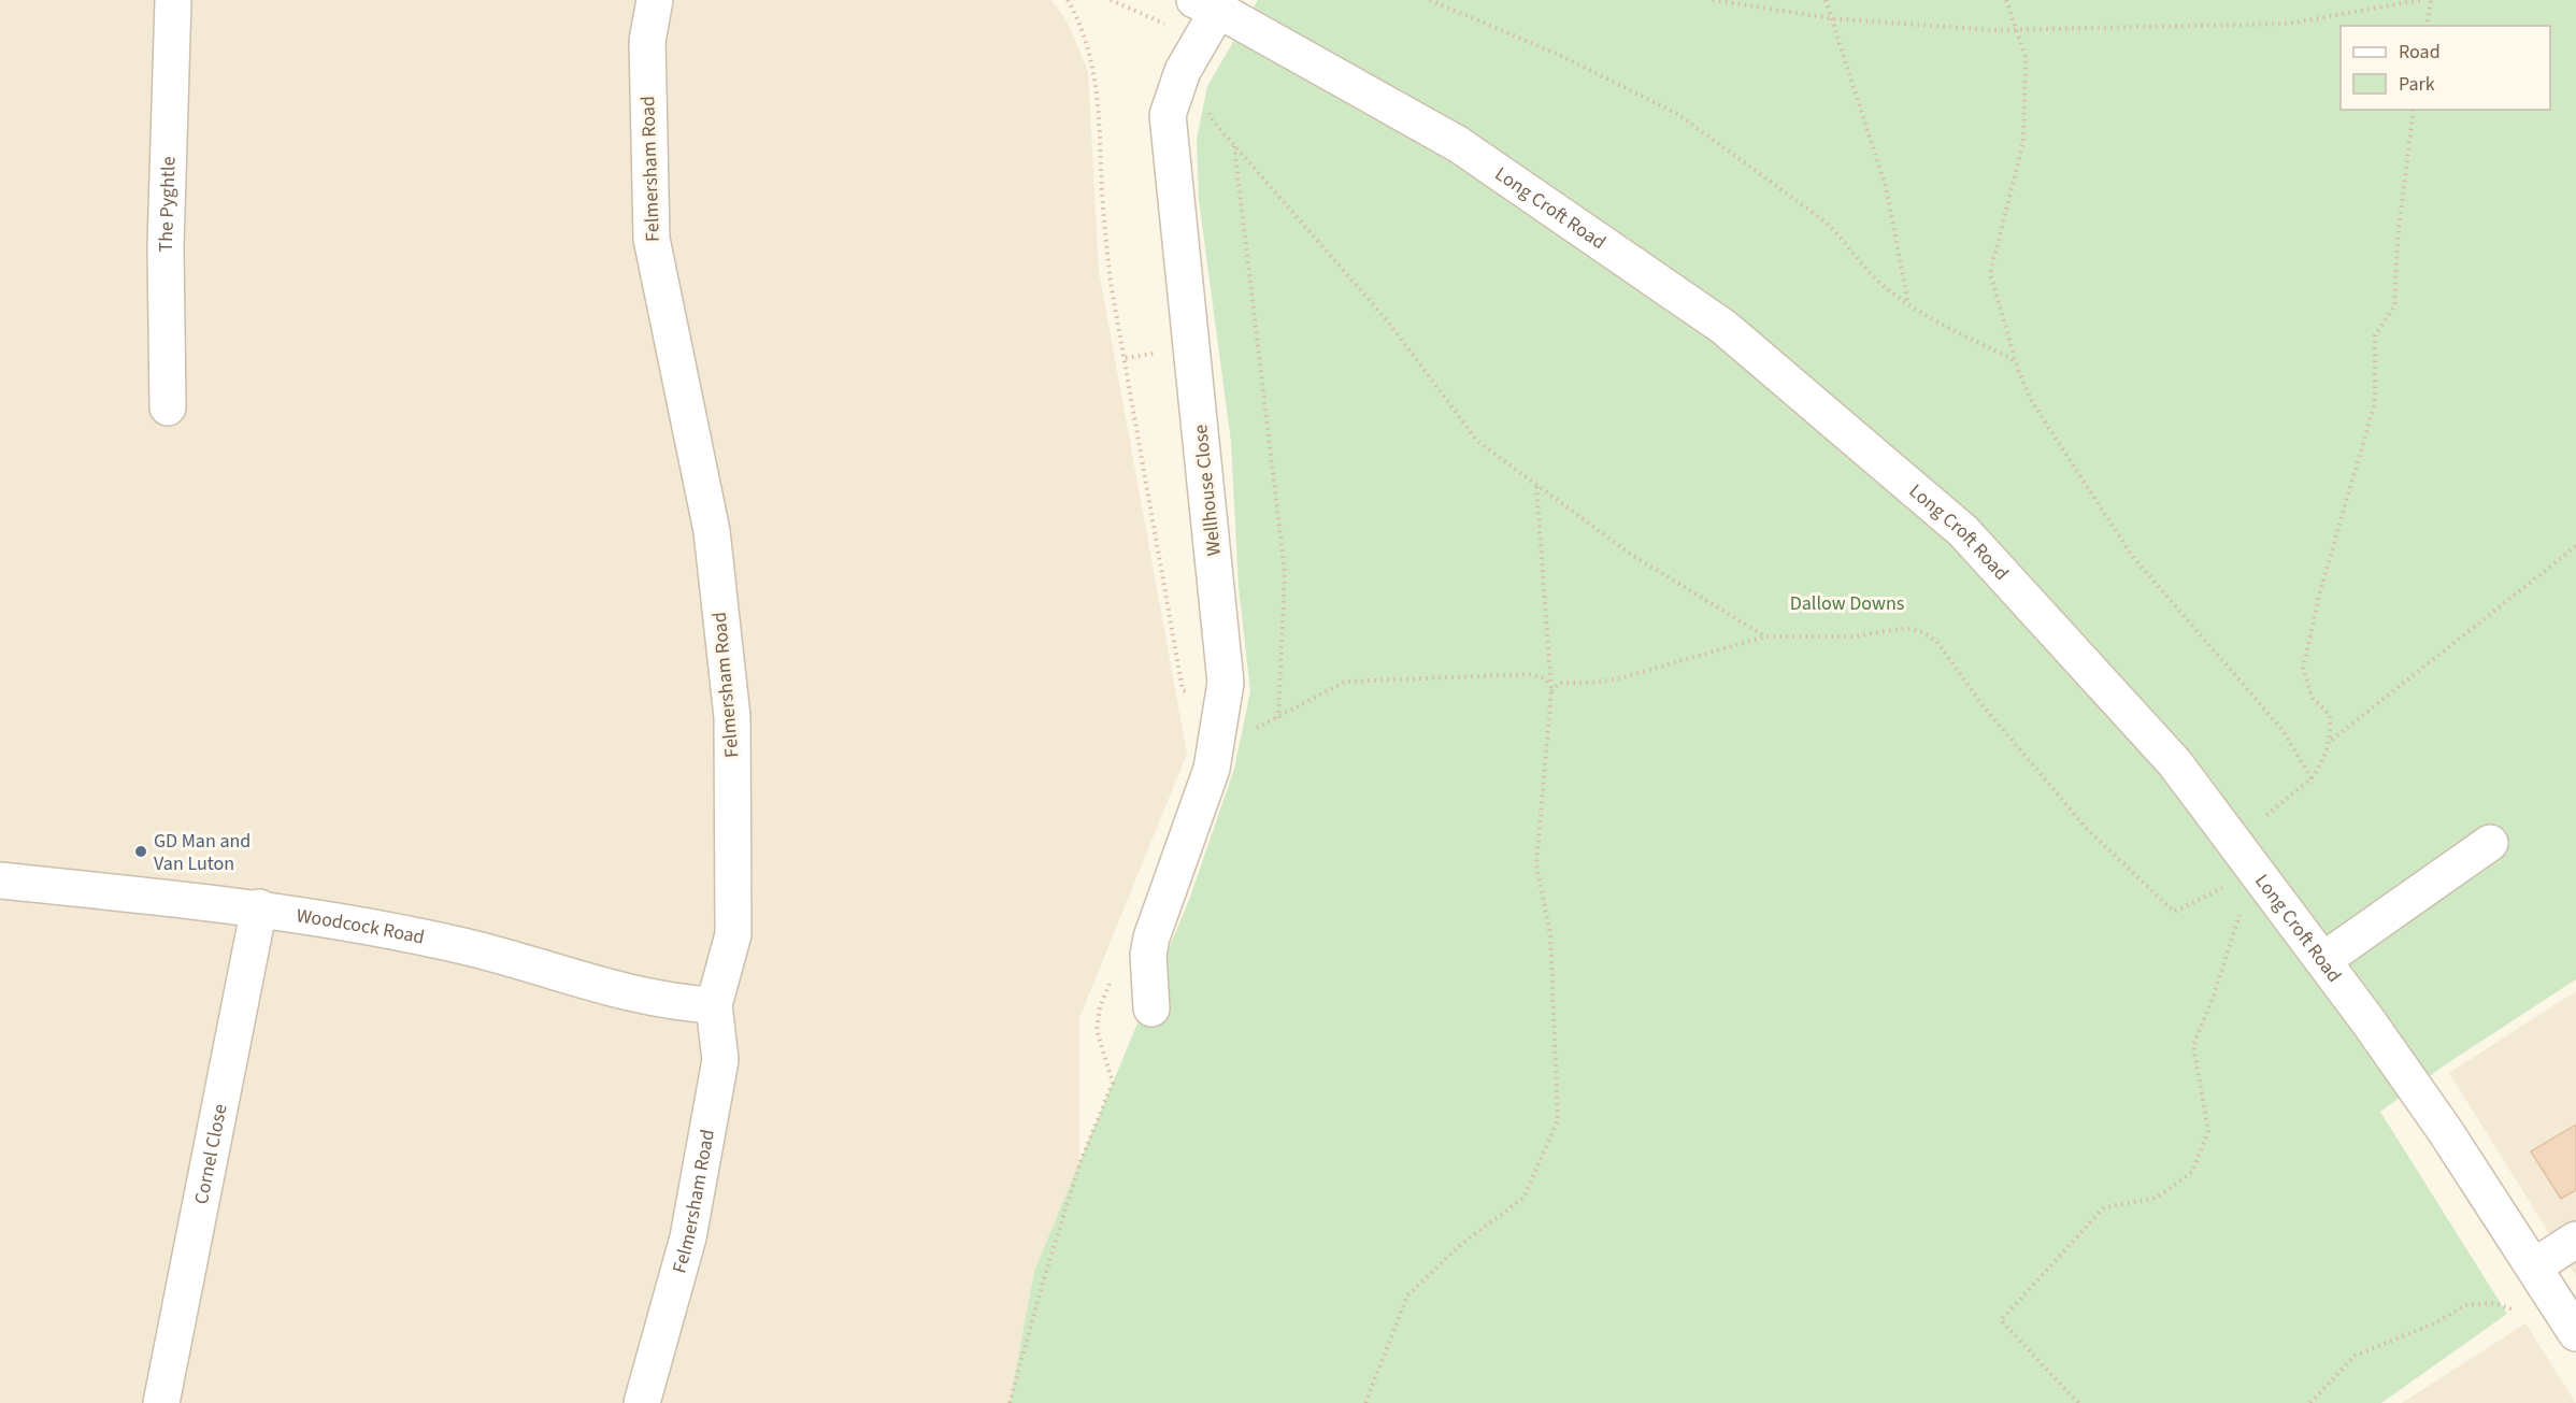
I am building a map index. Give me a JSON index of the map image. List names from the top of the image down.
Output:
{
  "streets": {
    "street": [
      "Felmersham Road",
      "The Pyghtle",
      "Long Croft Road",
      "Wellhouse Close",
      "Woodcock Road",
      "Cornel Close"
    ]
  },
  "crossings": [
    ["Felmersham Road", "Woodcock Road"],
    ["Long Croft Road", "Wellhouse Close"],
    ["Woodcock Road", "Cornel Close"]
  ],
  "parks": ["Dallow Downs"],
  "places": ["GD Man and Van Luton"],
  "legend": ["Road", "Park"]
}
